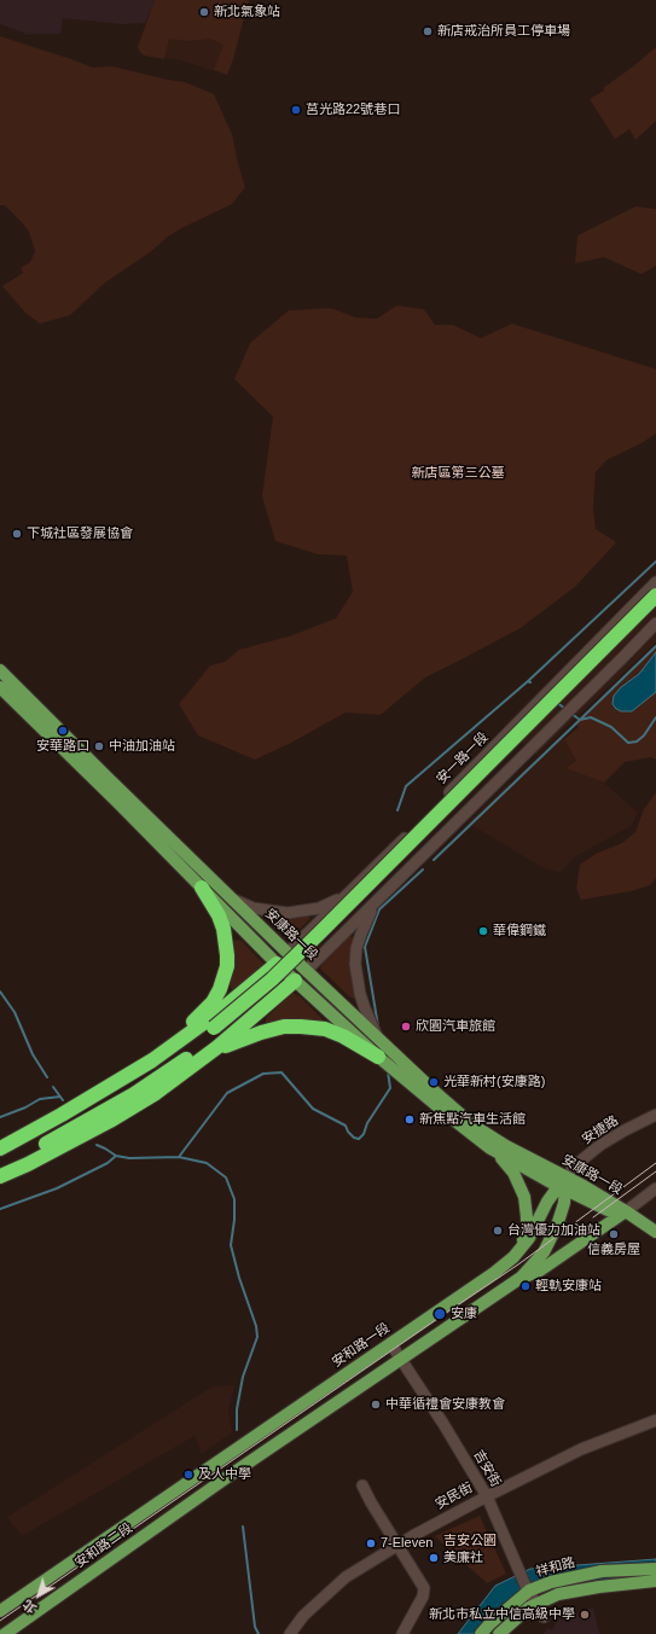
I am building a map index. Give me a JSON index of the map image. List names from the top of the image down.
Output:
{
  "streets": {
    "main road": [
      "安康路一段",
      "安和路一段",
      "安和路二段",
      "祥和路"
    ],
    "street": [
      "安一路一段",
      "安捷路",
      "吉安街",
      "安民街"
    ]
  },
  "crossings": [
    ["安一路一段", "安康路一段"],
    ["安康路一段", "安捷路"],
    ["安康路一段", "安和路一段"],
    ["安捷路", "安和路一段"],
    ["安和路一段", "吉安街"],
    ["安和路一段", "安和路二段"],
    ["吉安街", "安民街"],
    ["吉安街", "安和路二段"],
    ["吉安街", "祥和路"]
  ],
  "parks": ["新店區第三公墓", "吉安公園"],
  "places": [
    "新北氣象站",
    "新店戒治所員工停車場",
    "莒光路22號巷口",
    "下城社區發展協會",
    "安華路口",
    "中油加油站",
    "華偉鋼鐵",
    "欣園汽車旅館",
    "光華新村(安康路)",
    "新焦點汽車生活館",
    "台灣優力加油站",
    "信義房屋",
    "輕軌安康站",
    "安康",
    "中華循禮會安康教會",
    "及人中學",
    "7-Eleven",
    "美廉社",
    "新北市私立中信高級中學"
  ],
  "north": "bottom left"
}
